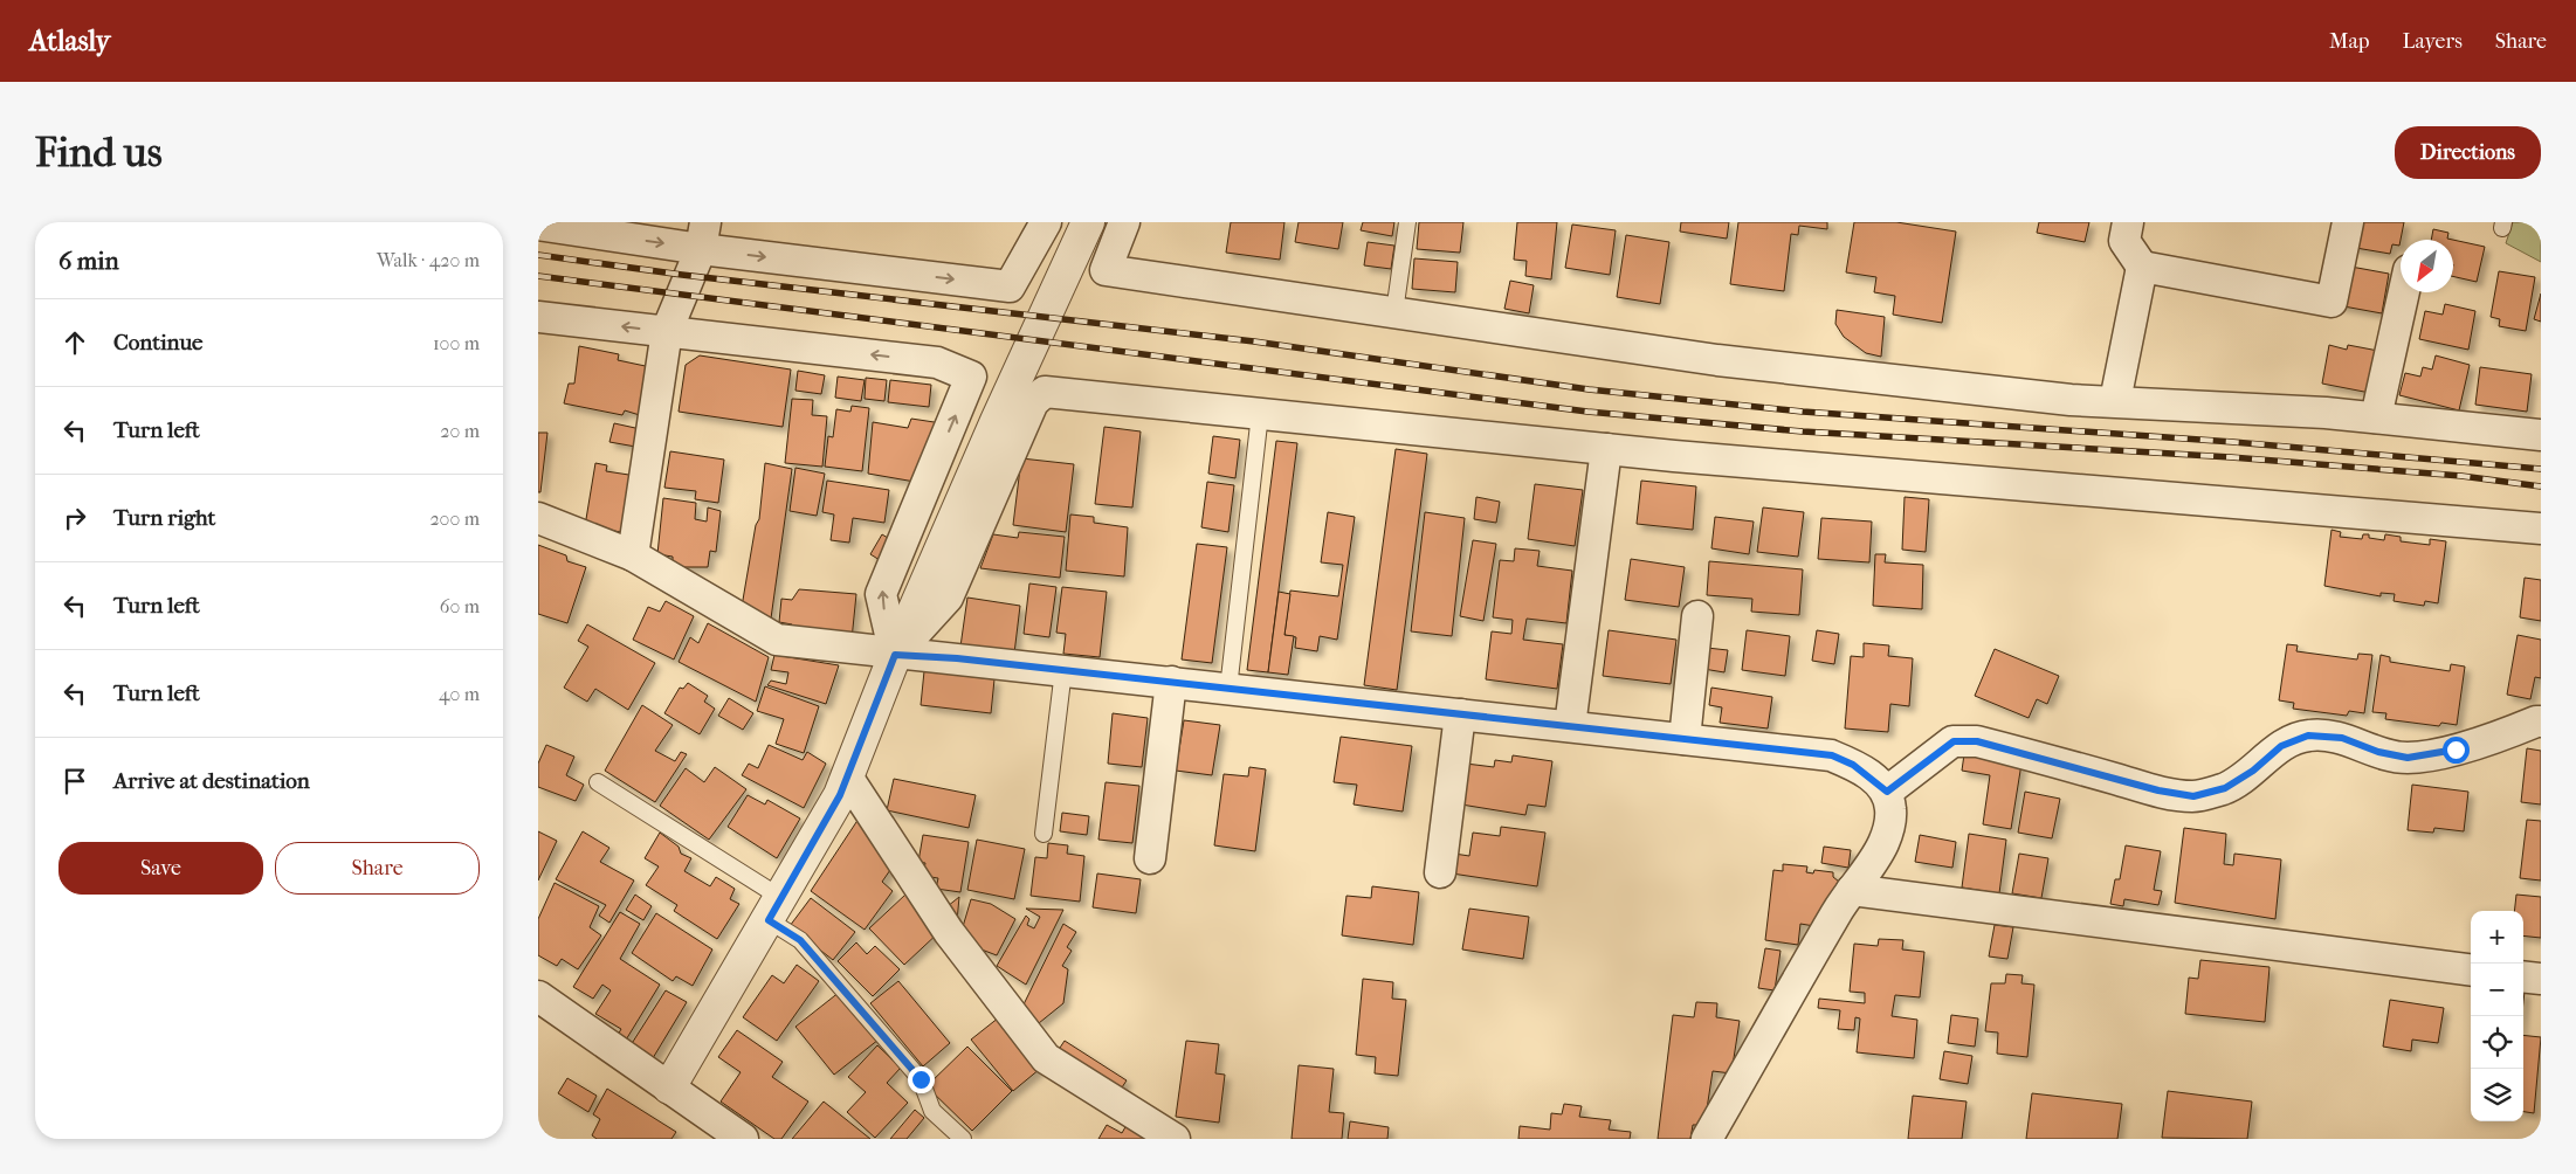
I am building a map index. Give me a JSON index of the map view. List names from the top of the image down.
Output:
{
  "north": "bottom left",
  "page": {
    "header": "Atlasly",
    "nav": ["Map", "Layers", "Share"],
    "buttons": [
      "Directions",
      ["Save", "Share"]
    ],
    "title": "Find us",
    "heading": ["6 min", "Walk · 420 m"],
    "list": [
      ["Continue", "100 m"],
      ["Turn left", "20 m"],
      ["Turn right", "200 m"],
      ["Turn left", "60 m"],
      ["Turn left", "40 m"],
      "Arrive at destination"
    ],
    "map_buttons": ["+", "−"]
  }
}
